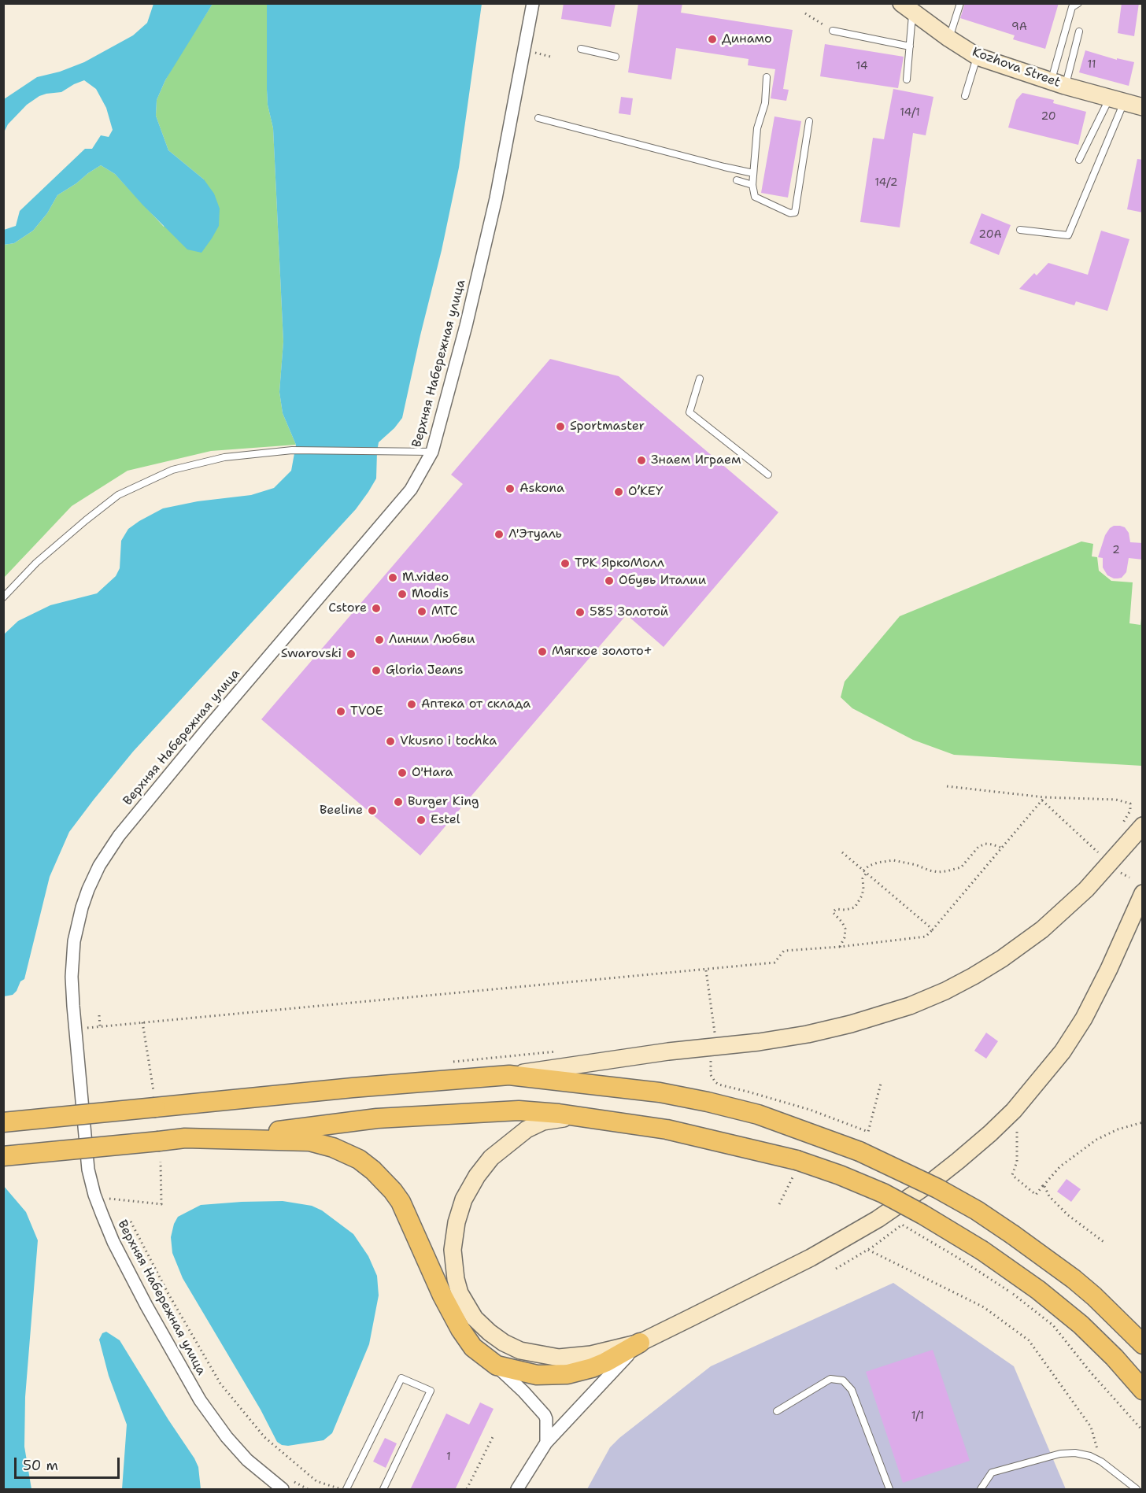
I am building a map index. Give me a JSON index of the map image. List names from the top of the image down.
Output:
{
  "streets": {
    "main road": ["Kozhova Street"],
    "street": ["Верхняя Набережная улица"]
  },
  "places": [
    "Динамо",
    "Sportmaster",
    "Знаем Играем",
    "Askona",
    "O’KEY",
    "Л'Этуаль",
    "ТРК ЯркоМолл",
    "M.video",
    "Обувь Италии",
    "Modis",
    "Cstore",
    "МТС",
    "585 Золотой",
    "Линии Любви",
    "Мягкое золото+",
    "Swarovski",
    "Gloria Jeans",
    "Аптека от склада",
    "TVOE",
    "Vkusno i tochka",
    "O'Hara",
    "Burger King",
    "Beeline",
    "Estel"
  ],
  "house_numbers": [
    "9А",
    "11",
    "14",
    "14/1",
    "20",
    "14/2",
    "20А",
    "2",
    "1/1",
    "1"
  ],
  "scale_bar": "50 m"
}
